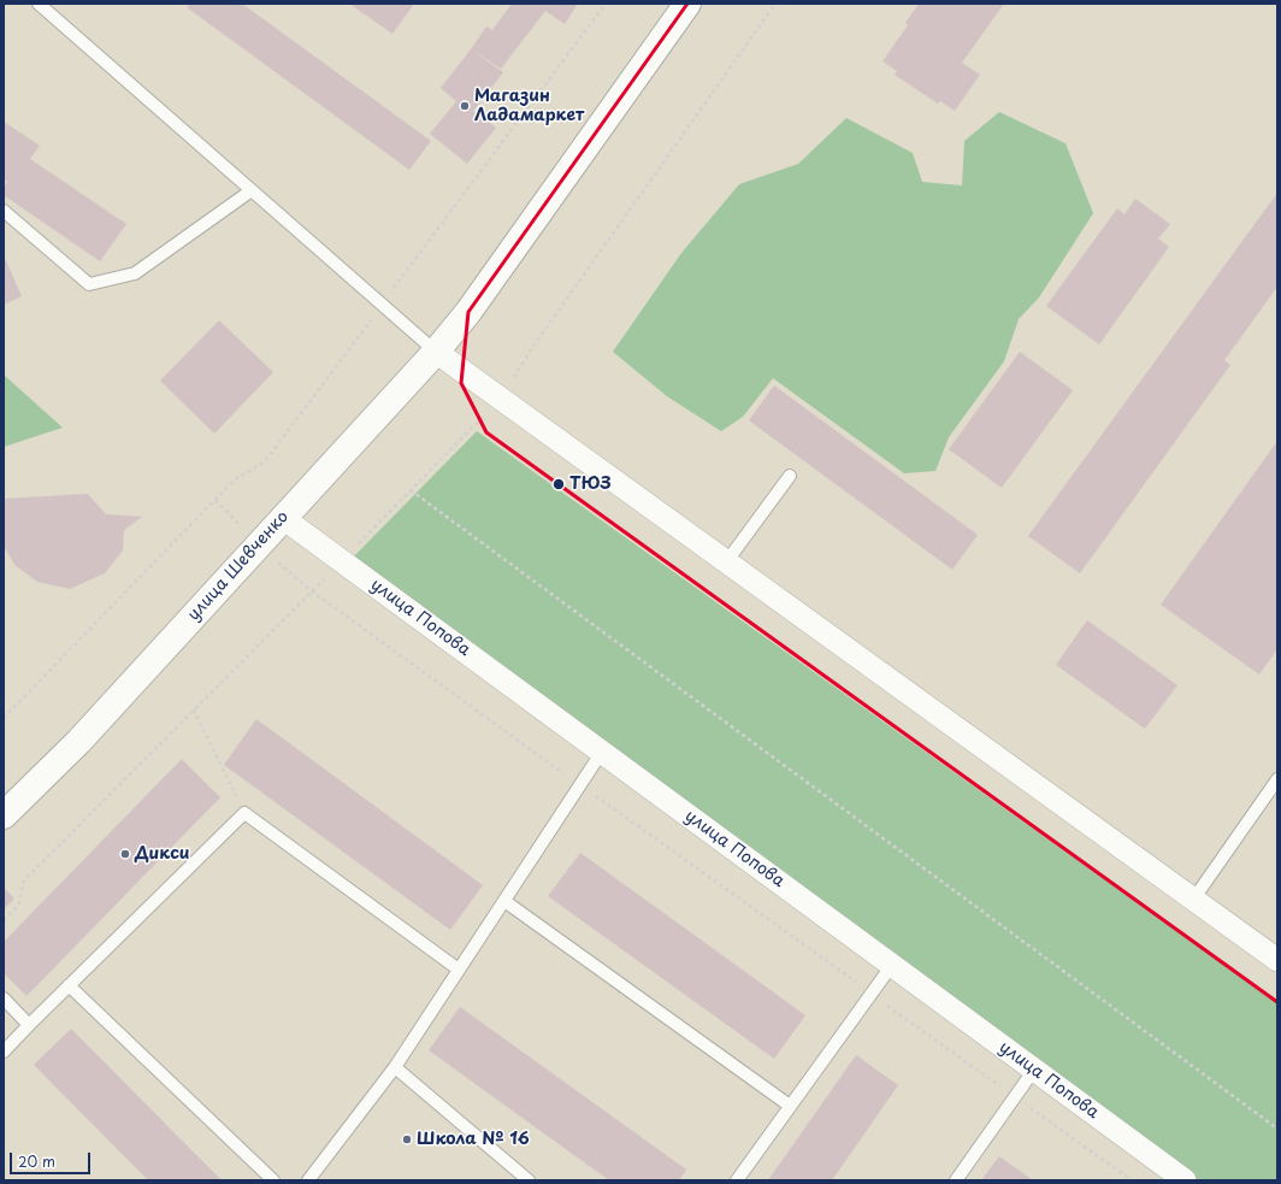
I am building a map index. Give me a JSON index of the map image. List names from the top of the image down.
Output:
{
  "streets": {
    "main road": ["улица Шевченко"],
    "street": ["улица Попова"]
  },
  "crossings": [
    ["улица Шевченко", "улица Попова"]
  ],
  "places": [
    "Магазин Ладамаркет",
    "ТЮЗ",
    "Дикси",
    "Школа № 16"
  ],
  "scale_bar": "20 m"
}
